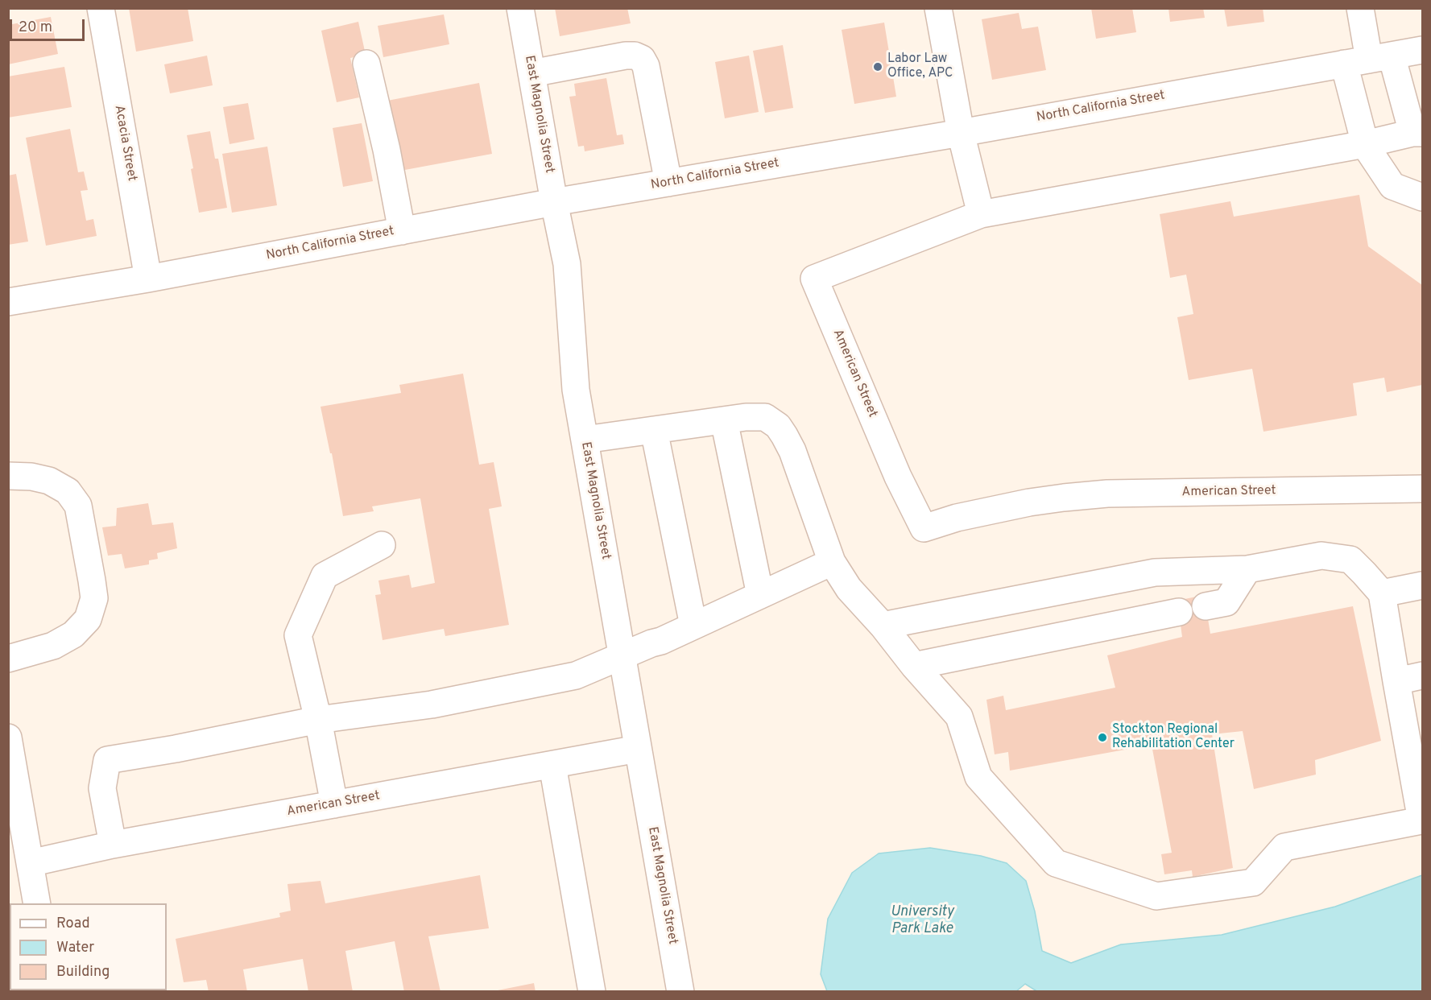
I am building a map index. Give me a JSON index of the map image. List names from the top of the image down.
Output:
{
  "streets": {
    "street": [
      "North California Street",
      "East Magnolia Street",
      "Acacia Street",
      "American Street"
    ]
  },
  "crossings": [
    ["North California Street", "East Magnolia Street"],
    ["North California Street", "Acacia Street"],
    ["East Magnolia Street", "American Street"]
  ],
  "water": ["University Park Lake"],
  "places": ["Labor Law Office, APC", "Stockton Regional Rehabilitation Center"],
  "legend": ["Road", "Water", "Building"],
  "scale_bar": "20 m"
}
